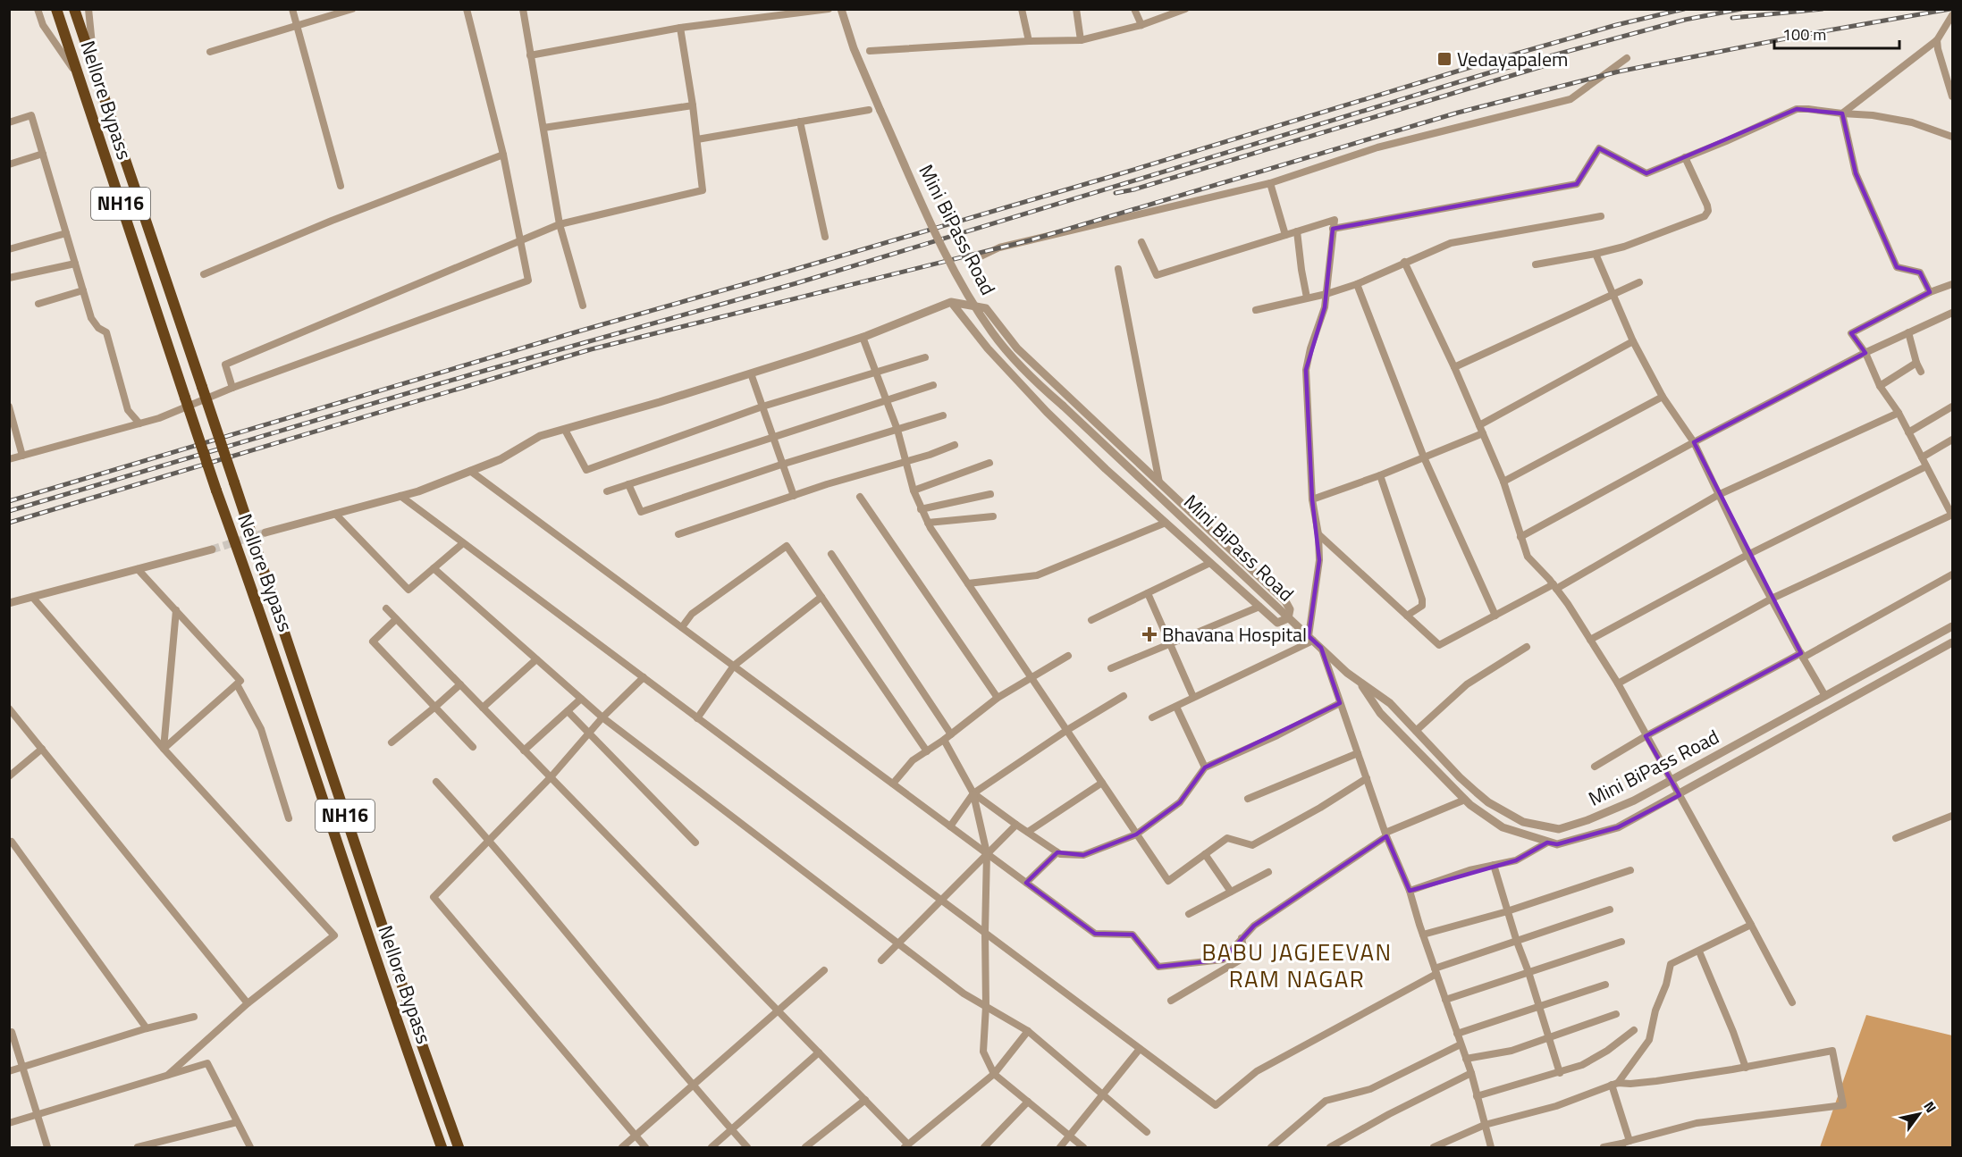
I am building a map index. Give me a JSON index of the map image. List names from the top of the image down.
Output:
{
  "streets": {
    "highway": ["Nellore Bypass", "NH16"],
    "street": ["Mini BiPass Road"]
  },
  "districts": ["BABU JAGJEEVAN RAM NAGAR"],
  "places": {
    "transit": ["Vedayapalem"],
    "health": ["Bhavana Hospital"]
  },
  "scale_bar": "100 m",
  "north": "top right"
}
